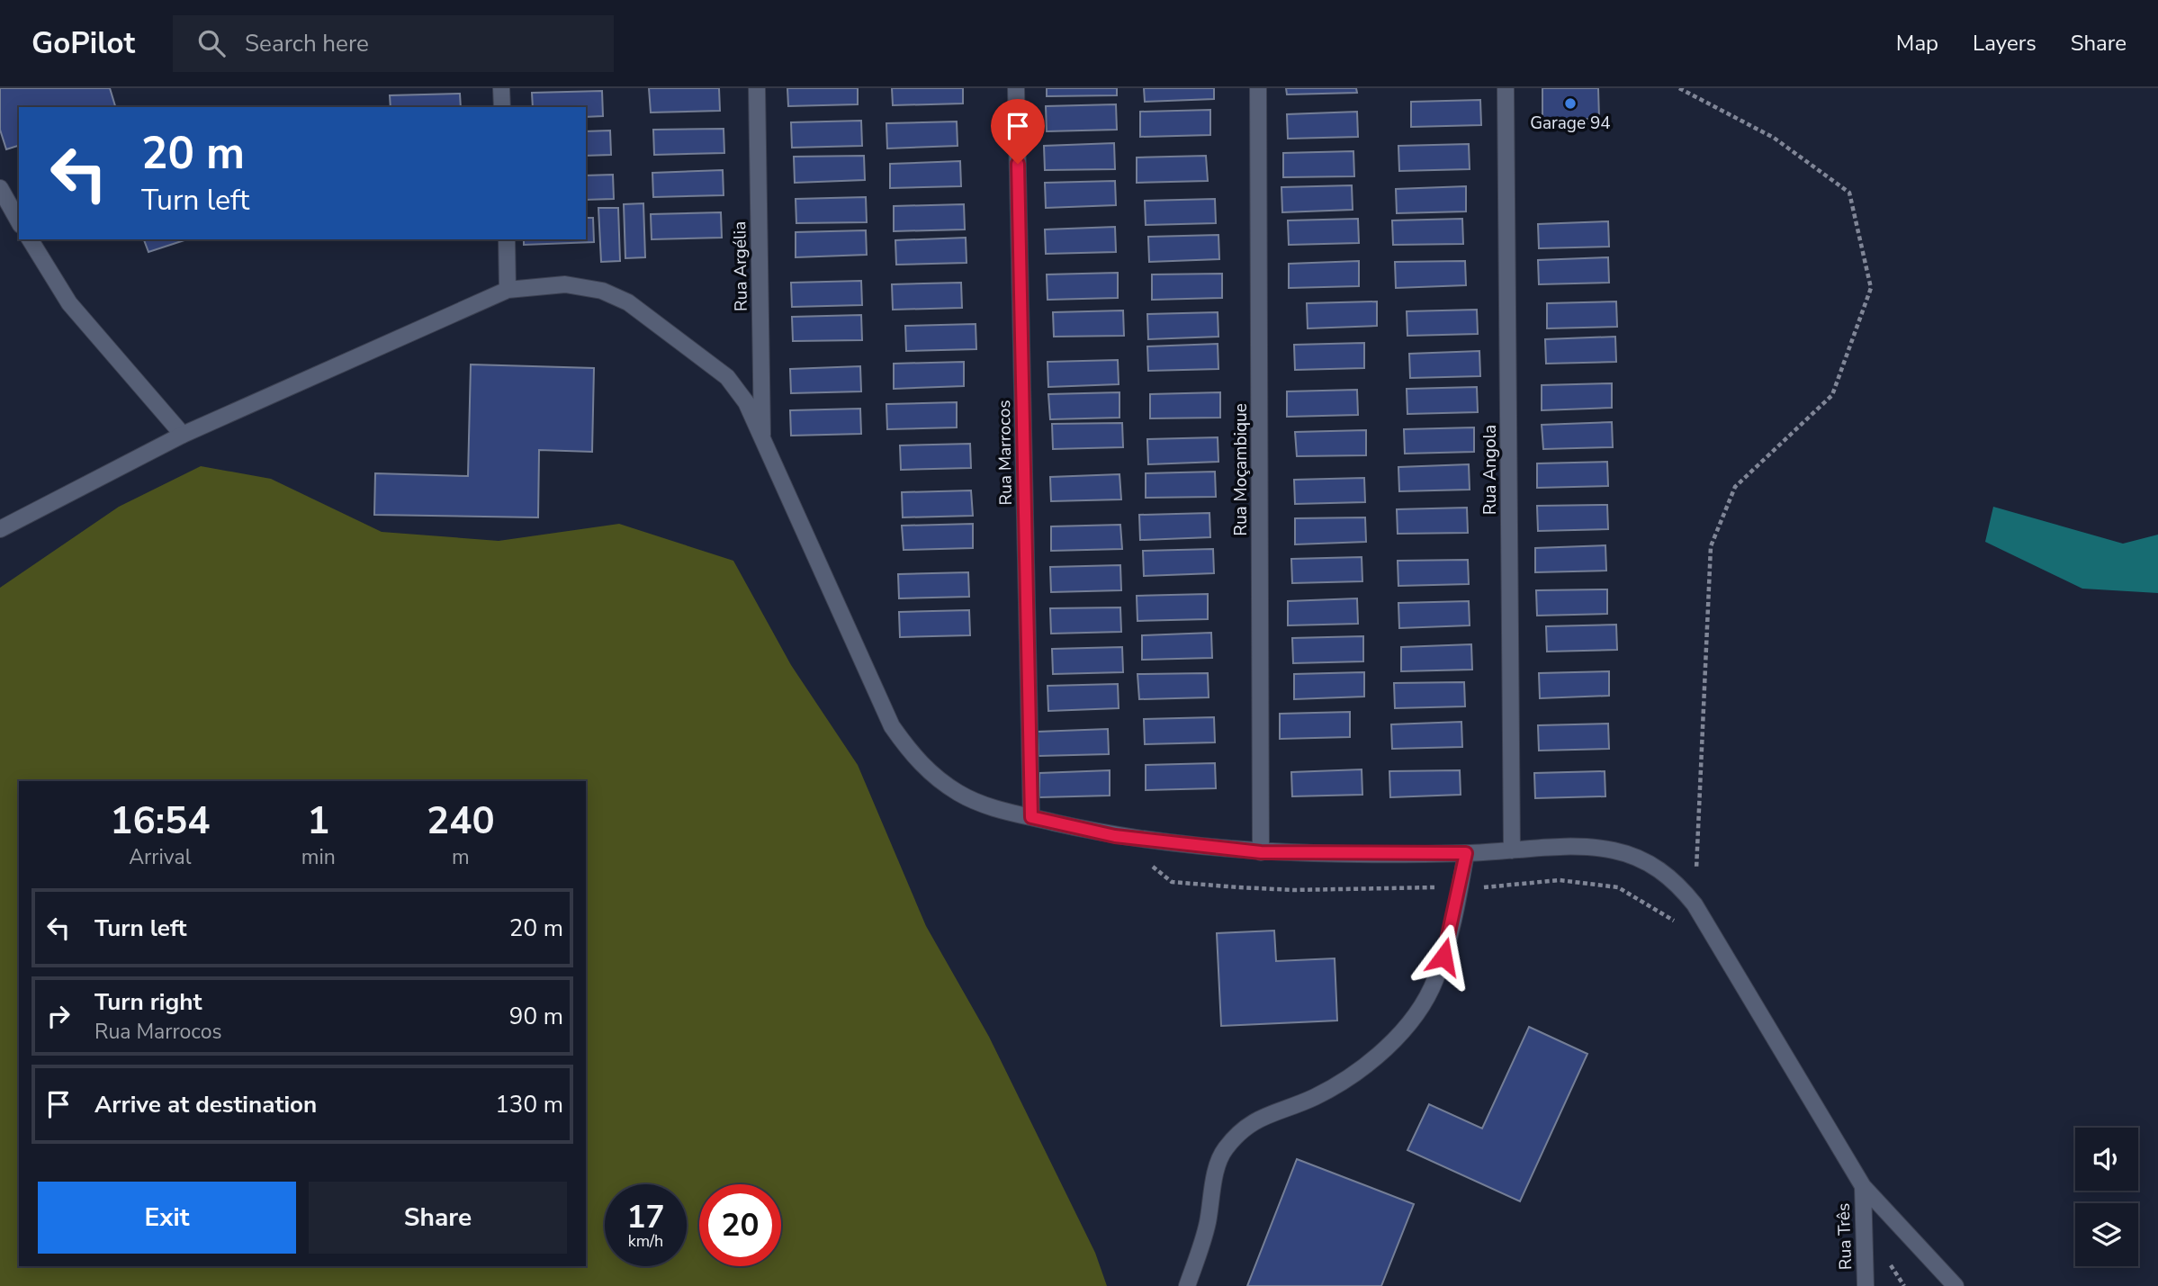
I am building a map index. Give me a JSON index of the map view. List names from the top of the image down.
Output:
{
  "streets": {
    "street": [
      "Rua Argélia",
      "Rua Marrocos",
      "Rua Moçambique",
      "Rua Angola",
      "Rua Três"
    ]
  },
  "places": ["Garage 94"],
  "page": {
    "header": "GoPilot",
    "search": "Search here",
    "nav": ["Map", "Layers", "Share"],
    "turn": ["20 m", "Turn left"],
    "eta": [
      "16:54",
      "Arrival",
      "1",
      "min",
      "240",
      "m"
    ],
    "list": [
      {
        "name": "Turn left",
        "value": "20 m"
      },
      {
        "name": "Turn right",
        "note": "Rua Marrocos",
        "value": "90 m"
      },
      {
        "name": "Arrive at destination",
        "value": "130 m"
      }
    ],
    "buttons": ["Exit", "Share"],
    "speed": "17 km/h",
    "limit": "20"
  }
}
